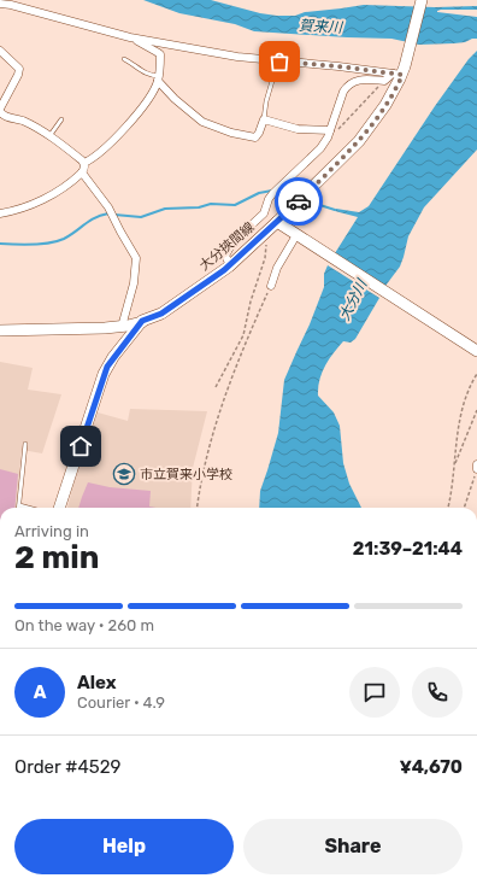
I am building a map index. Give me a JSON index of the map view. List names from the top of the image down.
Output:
{
  "streets": {
    "main road": ["大分挾間線"]
  },
  "water": ["賀来川", "大分川"],
  "places": {
    "school or university": ["市立賀来小学校"]
  },
  "page": {
    "heading": ["2 min", "Arriving in", "21:39–21:44"],
    "panel": [
      "Alex",
      "Courier · 4.9",
      "Order #4529",
      "¥4,670"
    ],
    "bar": "On the way · 260 m",
    "round": "A",
    "buttons": ["Help", "Share"]
  }
}
